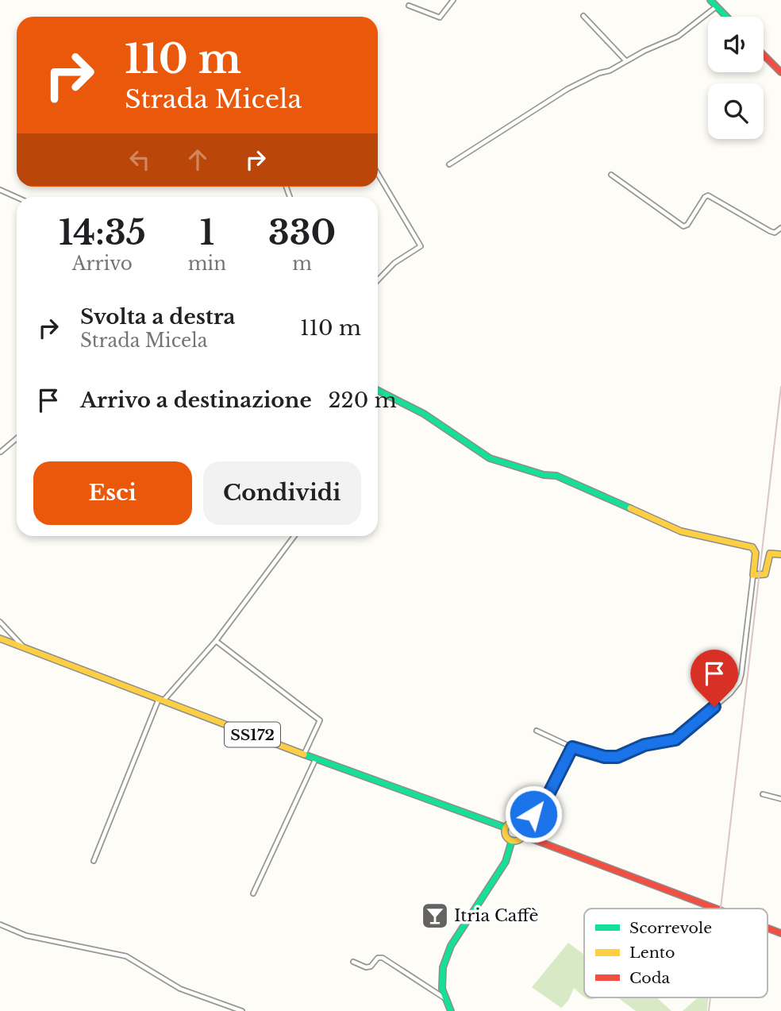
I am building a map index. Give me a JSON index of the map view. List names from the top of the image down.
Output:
{
  "streets": {
    "main road": ["SS172"]
  },
  "places": {
    "bar": ["Itria Caffè"]
  },
  "legend": ["Scorrevole", "Lento", "Coda"],
  "page": {
    "turn": ["110 m", "Strada Micela"],
    "eta": [
      "14:35",
      "Arrivo",
      "1",
      "min",
      "330",
      "m"
    ],
    "list": [
      {
        "name": "Svolta a destra",
        "note": "Strada Micela",
        "value": "110 m"
      },
      {
        "name": "Arrivo a destinazione",
        "value": "220 m"
      }
    ],
    "buttons": ["Esci", "Condividi"]
  }
}
